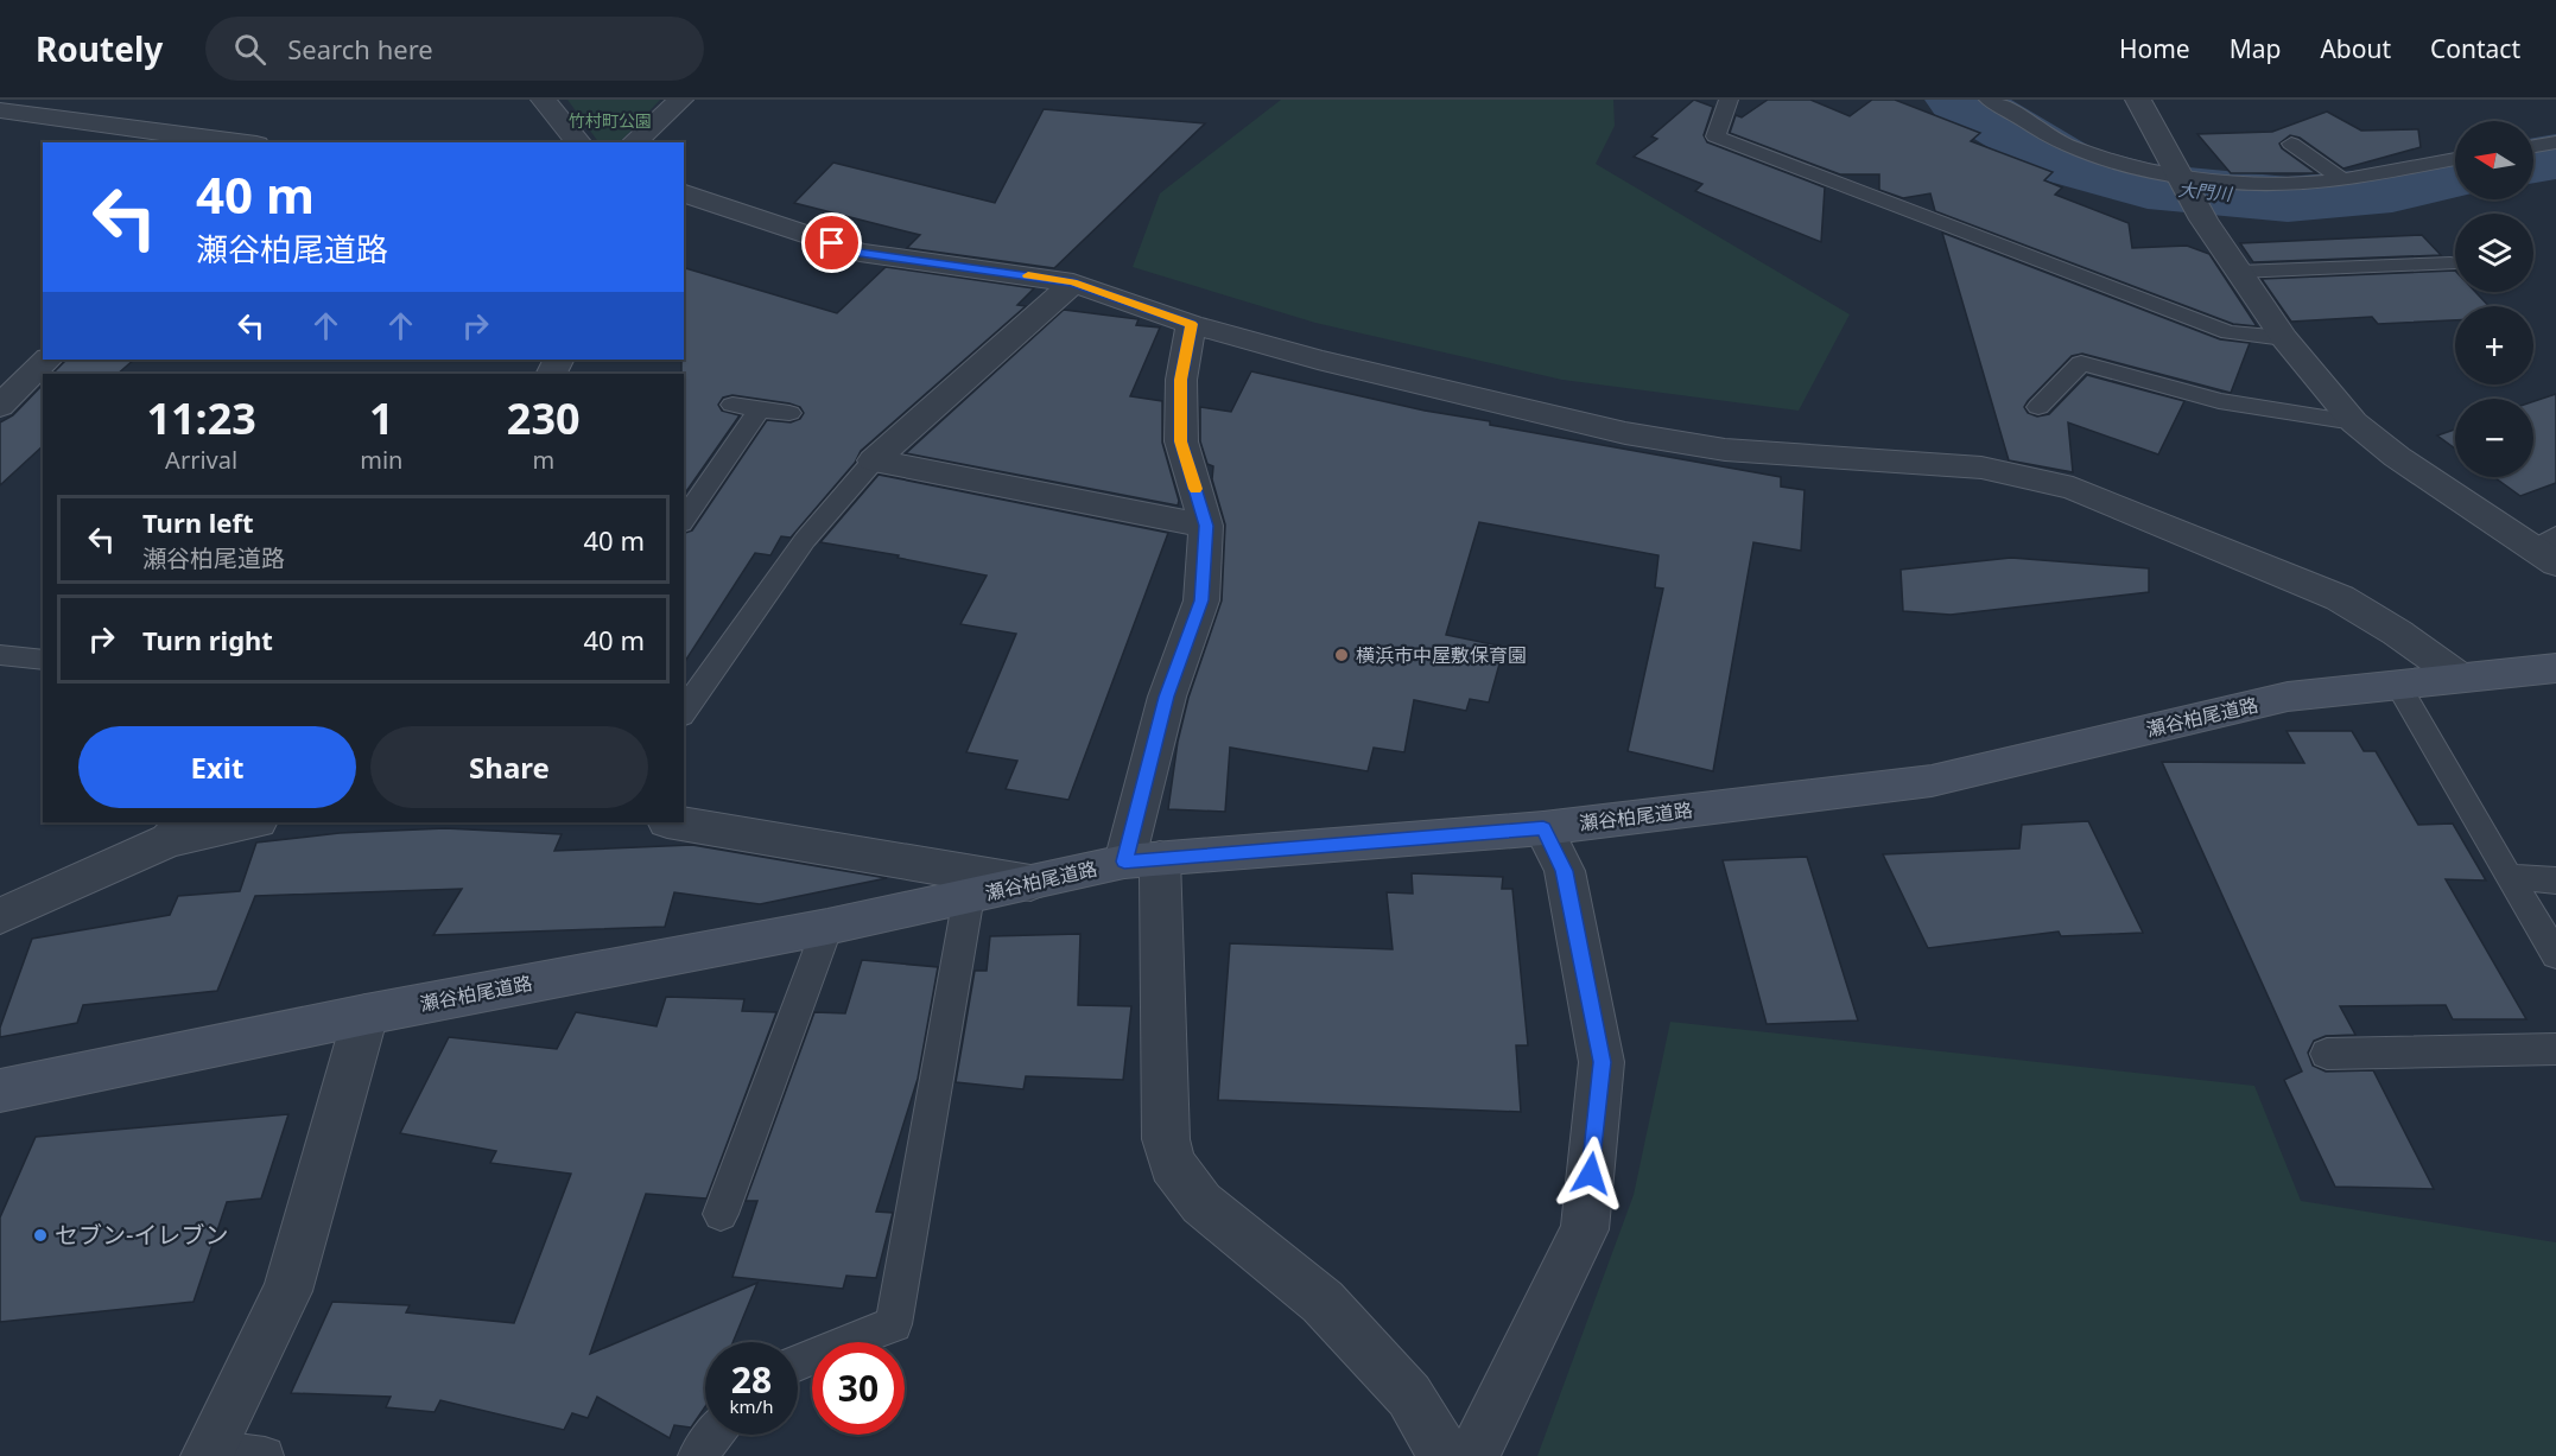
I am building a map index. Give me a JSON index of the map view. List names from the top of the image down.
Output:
{
  "streets": {
    "main road": ["瀬谷柏尾道路"]
  },
  "water": ["大門川"],
  "parks": ["竹村町公園"],
  "places": ["横浜市中屋敷保育園", "セブン-イレブン"],
  "north": "left",
  "page": {
    "header": "Routely",
    "search": "Search here",
    "nav": [
      "Home",
      "Map",
      "About",
      "Contact"
    ],
    "map_buttons": ["+", "−"],
    "turn": ["40 m", "瀬谷柏尾道路"],
    "eta": [
      "11:23",
      "Arrival",
      "1",
      "min",
      "230",
      "m"
    ],
    "list": [
      {
        "name": "Turn left",
        "note": "瀬谷柏尾道路",
        "value": "40 m"
      },
      {
        "name": "Turn right",
        "value": "40 m"
      }
    ],
    "buttons": ["Exit", "Share"],
    "speed": "28 km/h",
    "limit": "30"
  }
}
